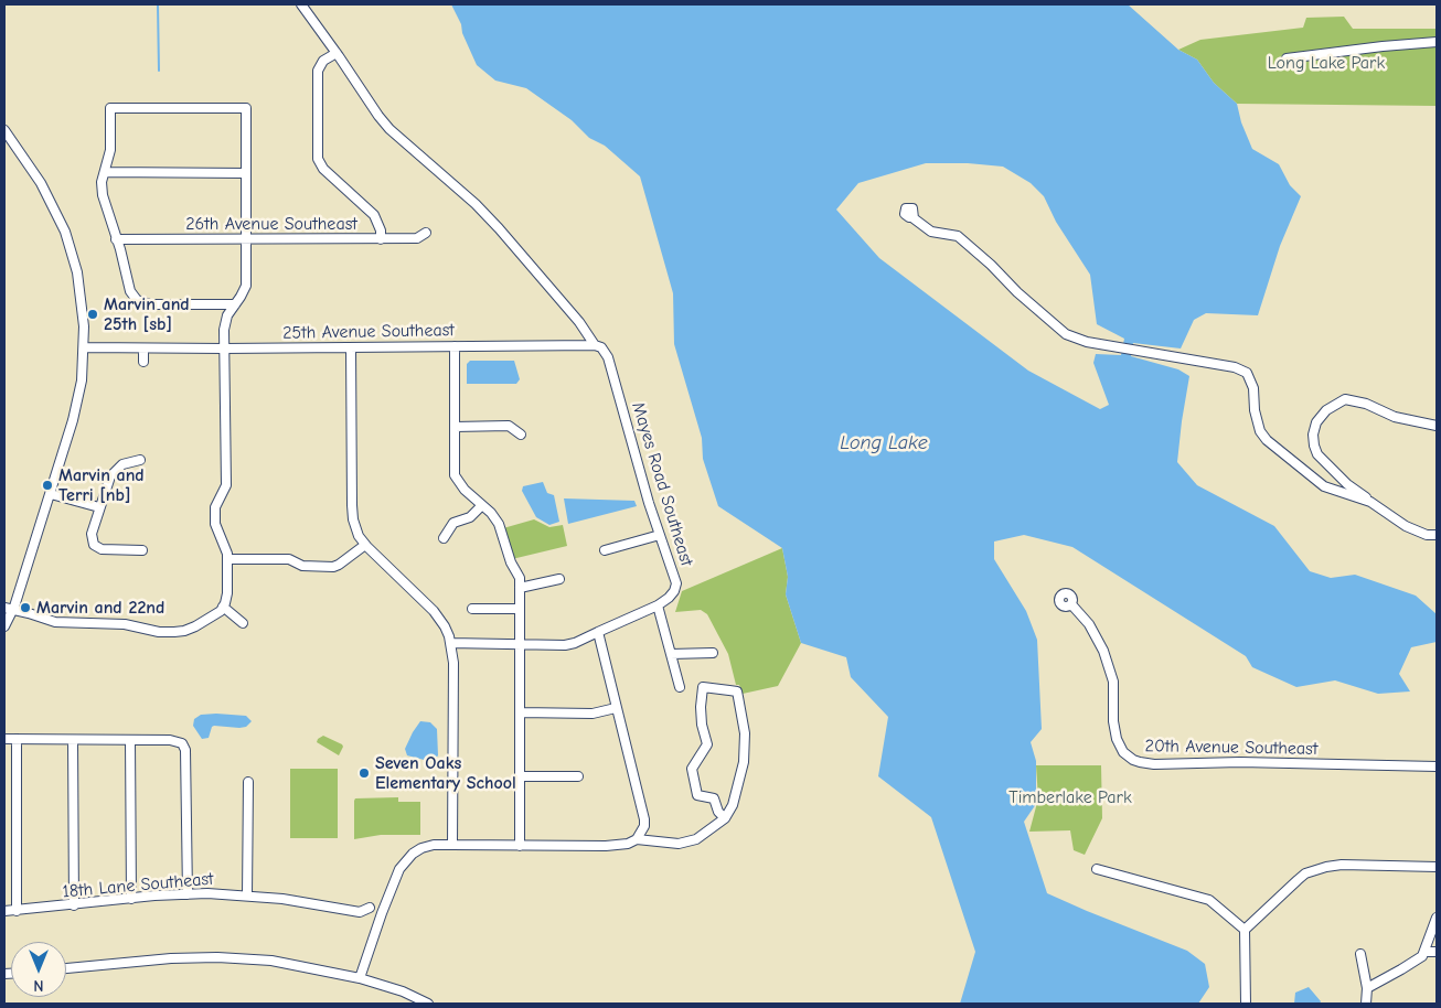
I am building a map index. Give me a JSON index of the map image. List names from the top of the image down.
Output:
{
  "streets": {
    "street": [
      "26th Avenue Southeast",
      "25th Avenue Southeast",
      "Mayes Road Southeast",
      "20th Avenue Southeast",
      "18th Lane Southeast"
    ]
  },
  "crossings": [
    ["25th Avenue Southeast", "Mayes Road Southeast"]
  ],
  "water": ["Long Lake"],
  "parks": ["Long Lake Park", "Timberlake Park"],
  "places": [
    "Marvin and 25th [sb]",
    "Marvin and Terri [nb]",
    "Marvin and 22nd",
    "Seven Oaks Elementary School"
  ],
  "north": "bottom"
}
